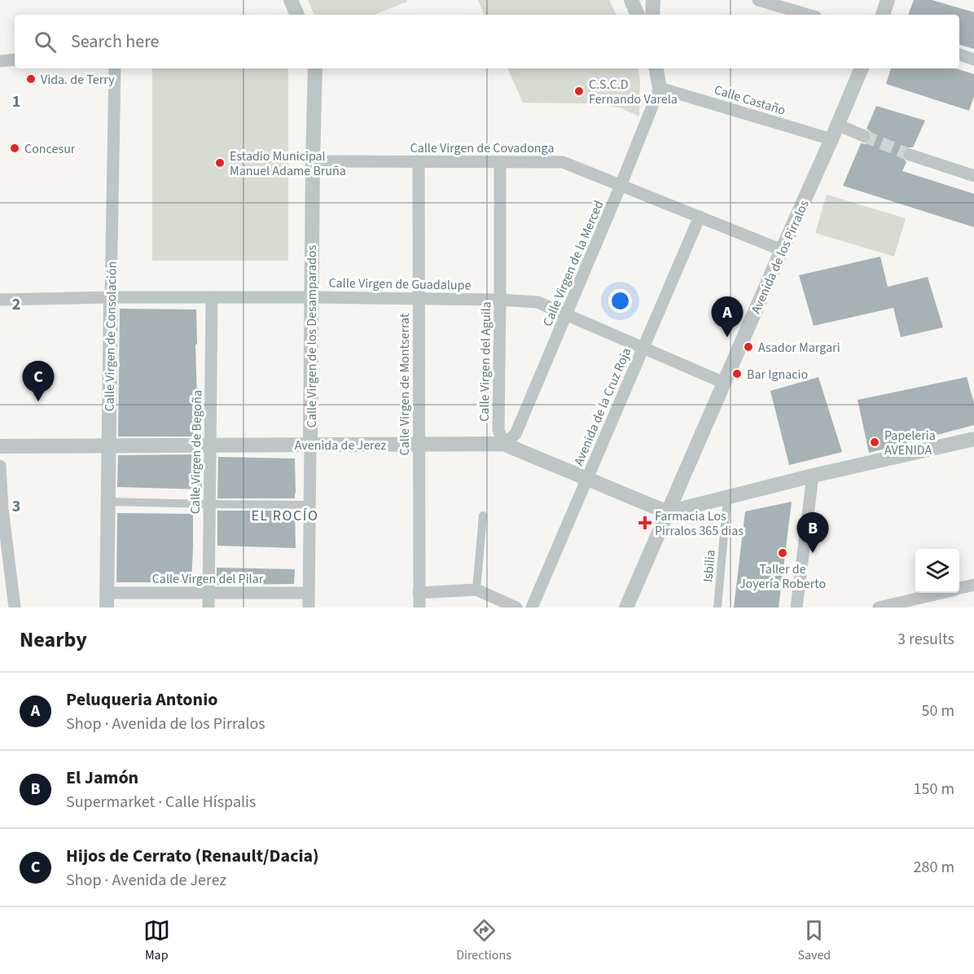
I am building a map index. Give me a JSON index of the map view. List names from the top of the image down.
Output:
{
  "streets": {
    "street": [
      "Calle Castaño",
      "Calle Virgen de Covadonga",
      "Avenida de los Pirralos",
      "Calle Virgen de la Merced",
      "Calle Virgen de Guadalupe",
      "Calle Virgen de Consolación",
      "Calle Virgen de los Desamparados",
      "Calle Virgen del Aguila",
      "Calle Virgen de Montserrat",
      "Avenida de la Cruz Roja",
      "Avenida de Jerez",
      "Calle Virgen de Begoña",
      "Isbilia",
      "Calle Virgen del Pilar"
    ]
  },
  "crossings": [
    ["Calle Castaño", "Avenida de los Pirralos"],
    ["Calle Castaño", "Calle Virgen de la Merced"],
    ["Calle Virgen de Covadonga", "Avenida de los Pirralos"],
    ["Calle Virgen de Covadonga", "Calle Virgen de la Merced"],
    ["Calle Virgen de Covadonga", "Calle Virgen de los Desamparados"],
    ["Calle Virgen de Covadonga", "Calle Virgen del Aguila"],
    ["Calle Virgen de Covadonga", "Calle Virgen de Montserrat"],
    ["Calle Virgen de Covadonga", "Avenida de la Cruz Roja"],
    ["Avenida de los Pirralos", "Calle Virgen de Guadalupe"],
    ["Avenida de los Pirralos", "Avenida de Jerez"],
    ["Calle Virgen de la Merced", "Calle Virgen de Guadalupe"],
    ["Calle Virgen de la Merced", "Calle Virgen del Aguila"],
    ["Calle Virgen de la Merced", "Avenida de Jerez"],
    ["Calle Virgen de Guadalupe", "Calle Virgen de Consolación"],
    ["Calle Virgen de Guadalupe", "Calle Virgen de los Desamparados"],
    ["Calle Virgen de Guadalupe", "Calle Virgen del Aguila"],
    ["Calle Virgen de Guadalupe", "Calle Virgen de Montserrat"],
    ["Calle Virgen de Guadalupe", "Avenida de la Cruz Roja"],
    ["Calle Virgen de Guadalupe", "Calle Virgen de Begoña"],
    ["Calle Virgen de Consolación", "Avenida de Jerez"],
    ["Calle Virgen de Consolación", "Calle Virgen del Pilar"],
    ["Calle Virgen de los Desamparados", "Avenida de Jerez"],
    ["Calle Virgen de los Desamparados", "Calle Virgen del Pilar"],
    ["Calle Virgen del Aguila", "Avenida de Jerez"],
    ["Calle Virgen de Montserrat", "Avenida de Jerez"],
    ["Avenida de la Cruz Roja", "Avenida de Jerez"],
    ["Avenida de Jerez", "Calle Virgen de Begoña"],
    ["Calle Virgen de Begoña", "Calle Virgen del Pilar"]
  ],
  "districts": ["EL ROCÍO"],
  "places": {
    "other": [
      "Vida. de Terry",
      "C.S.C.D Fernando Varela",
      "Concesur",
      "Estadio Municipal Manuel Adame Bruña",
      "Asador Margari",
      "Bar Ignacio",
      "Papeleria AVENIDA",
      "Taller de Joyería Roberto"
    ],
    "health": ["Farmacia Los Pirralos 365 dias"]
  },
  "page": {
    "search": "Search here",
    "pins": ["A", "C", "B"],
    "heading": ["Nearby", "3 results"],
    "list": [
      {
        "mark": "A",
        "name": "Peluqueria Antonio",
        "note": "Shop · Avenida de los Pirralos",
        "value": "50 m"
      },
      {
        "mark": "B",
        "name": "El Jamón",
        "note": "Supermarket · Calle Híspalis",
        "value": "150 m"
      },
      {
        "mark": "C",
        "name": "Hijos de Cerrato (Renault/Dacia)",
        "note": "Shop · Avenida de Jerez",
        "value": "280 m"
      }
    ],
    "nav": ["Map", "Directions", "Saved"]
  },
  "grid": {
    "rows": ["1", "2", "3"]
  }
}
